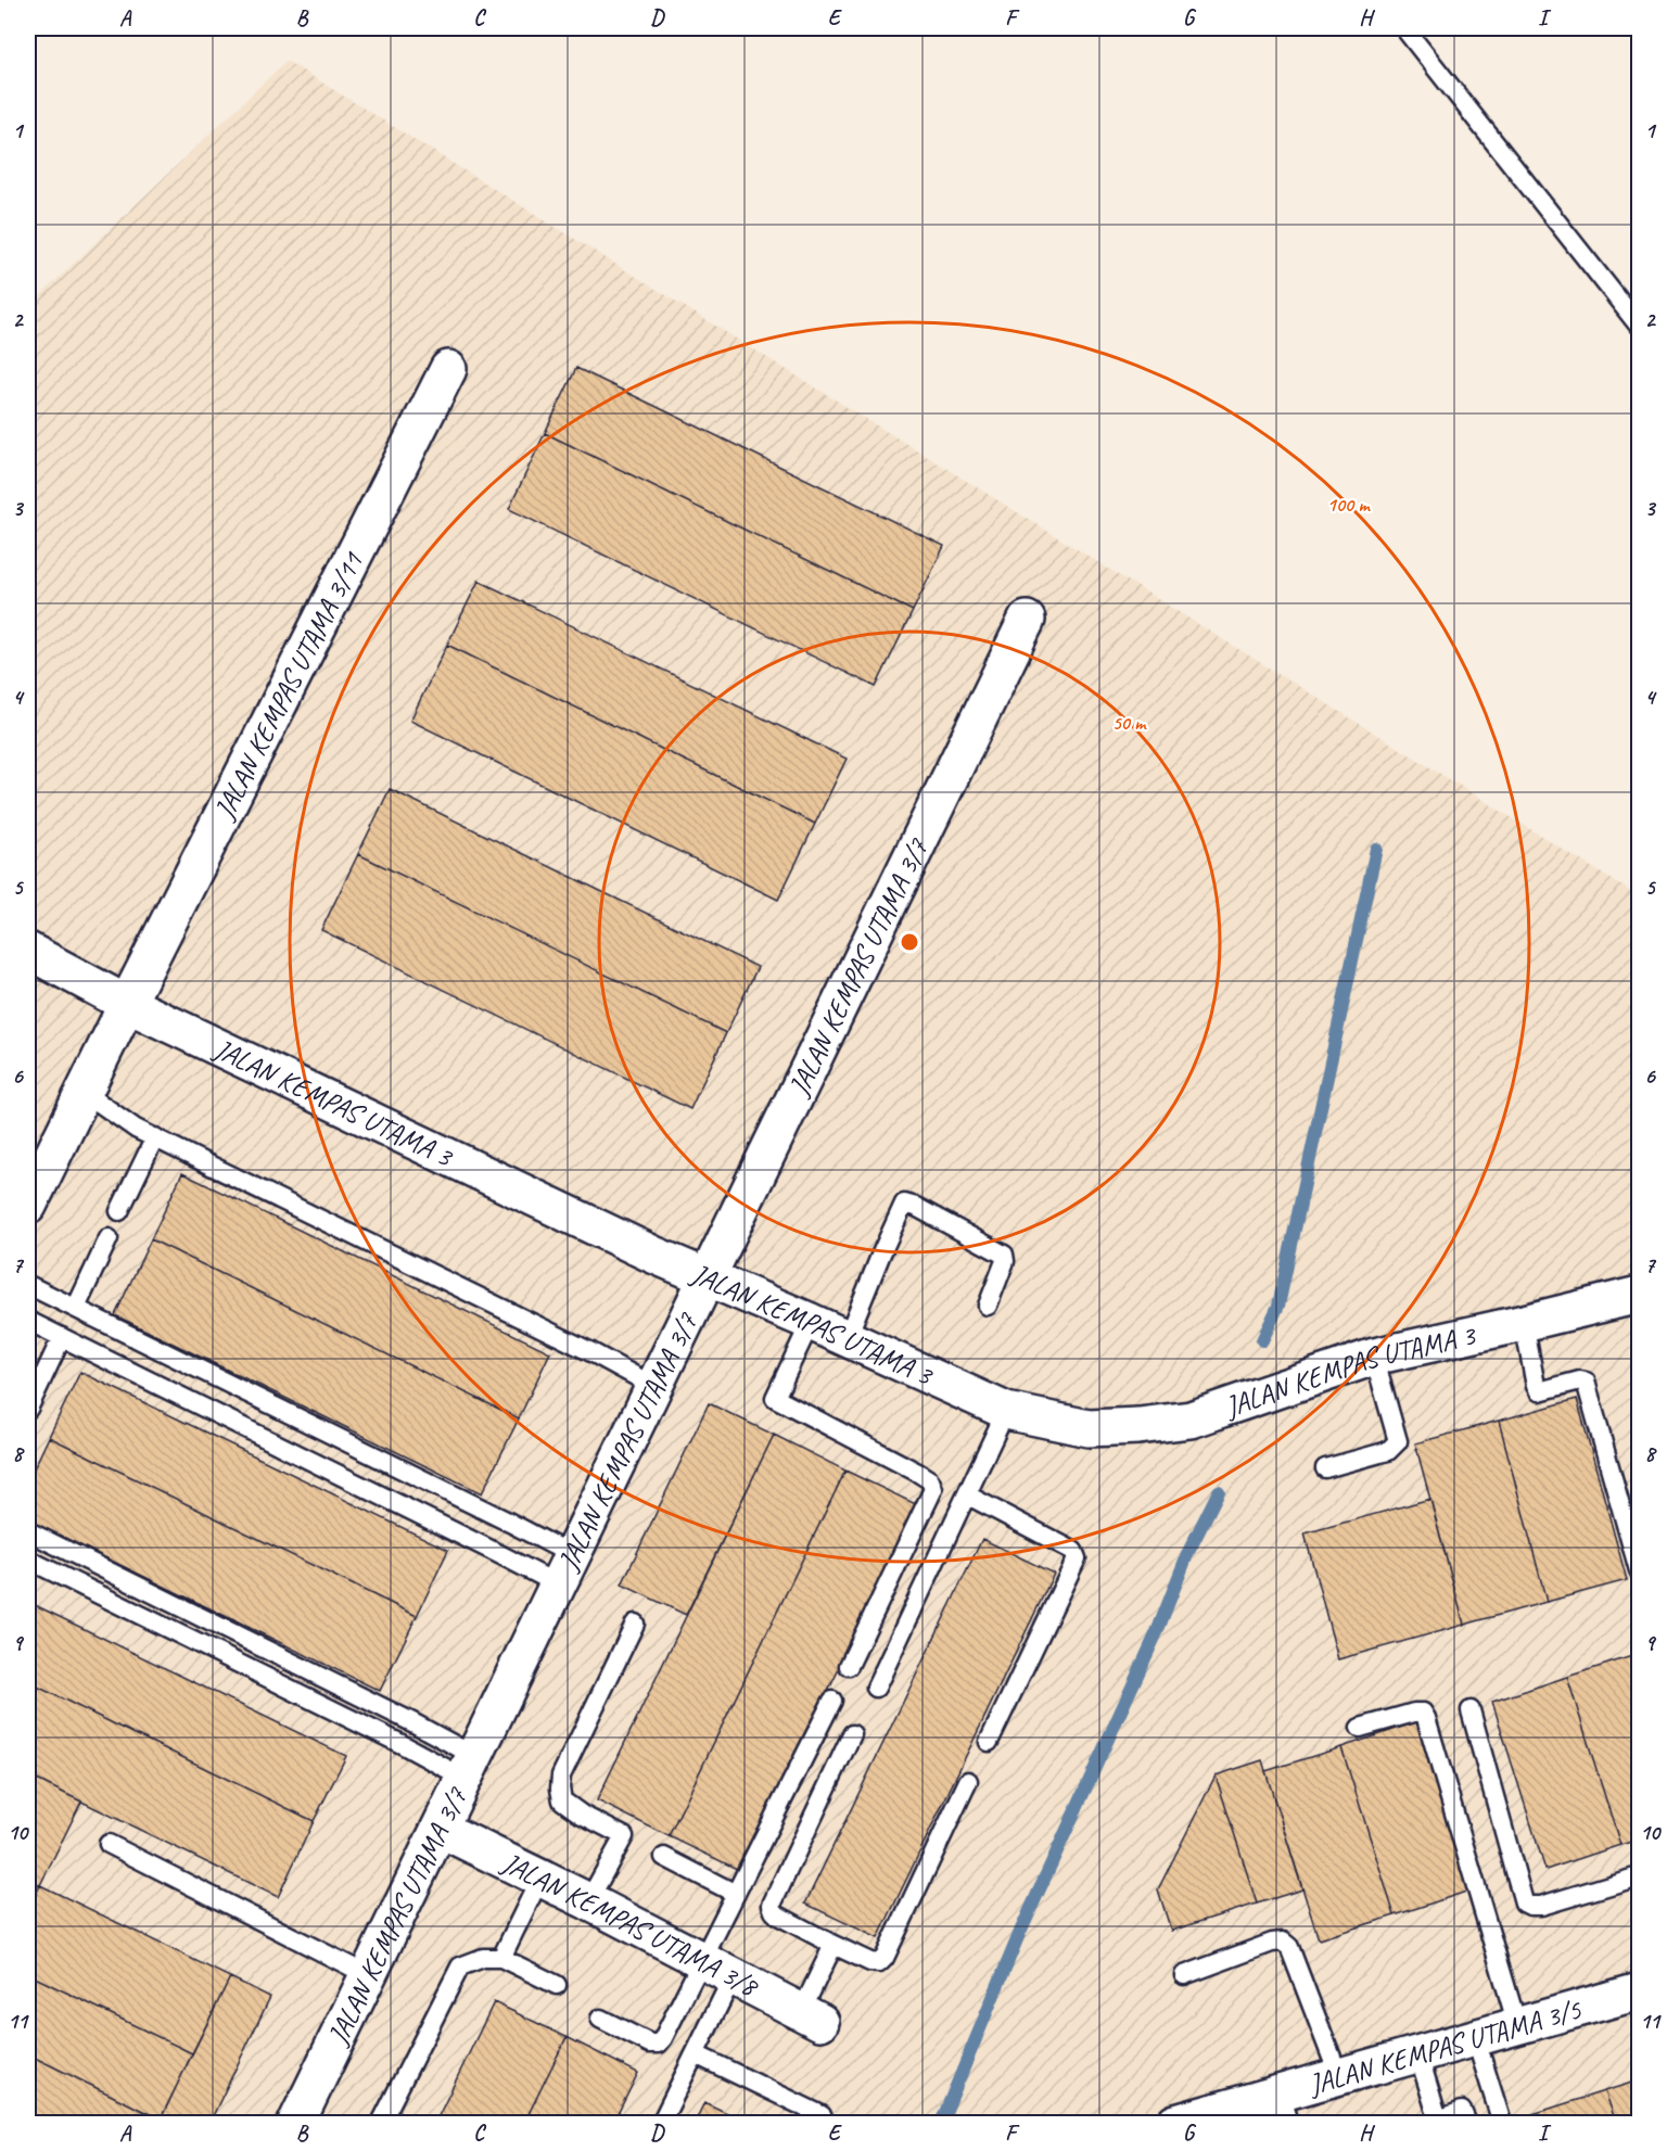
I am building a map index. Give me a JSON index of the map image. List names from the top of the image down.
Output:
{
  "streets": {
    "street": [
      "JALAN KEMPAS UTAMA 3/11",
      "JALAN KEMPAS UTAMA 3/7",
      "JALAN KEMPAS UTAMA 3",
      "JALAN KEMPAS UTAMA 3/8",
      "JALAN KEMPAS UTAMA 3/5"
    ]
  },
  "crossings": [
    ["JALAN KEMPAS UTAMA 3/11", "JALAN KEMPAS UTAMA 3"],
    ["JALAN KEMPAS UTAMA 3/7", "JALAN KEMPAS UTAMA 3"],
    ["JALAN KEMPAS UTAMA 3/7", "JALAN KEMPAS UTAMA 3/8"]
  ],
  "grid": {
    "columns": [
      "A",
      "B",
      "C",
      "D",
      "E",
      "F",
      "G",
      "H",
      "I"
    ],
    "rows": [
      "1",
      "2",
      "3",
      "4",
      "5",
      "6",
      "7",
      "8",
      "9",
      "10",
      "11"
    ]
  },
  "rings": ["100 m", "50 m"]
}
